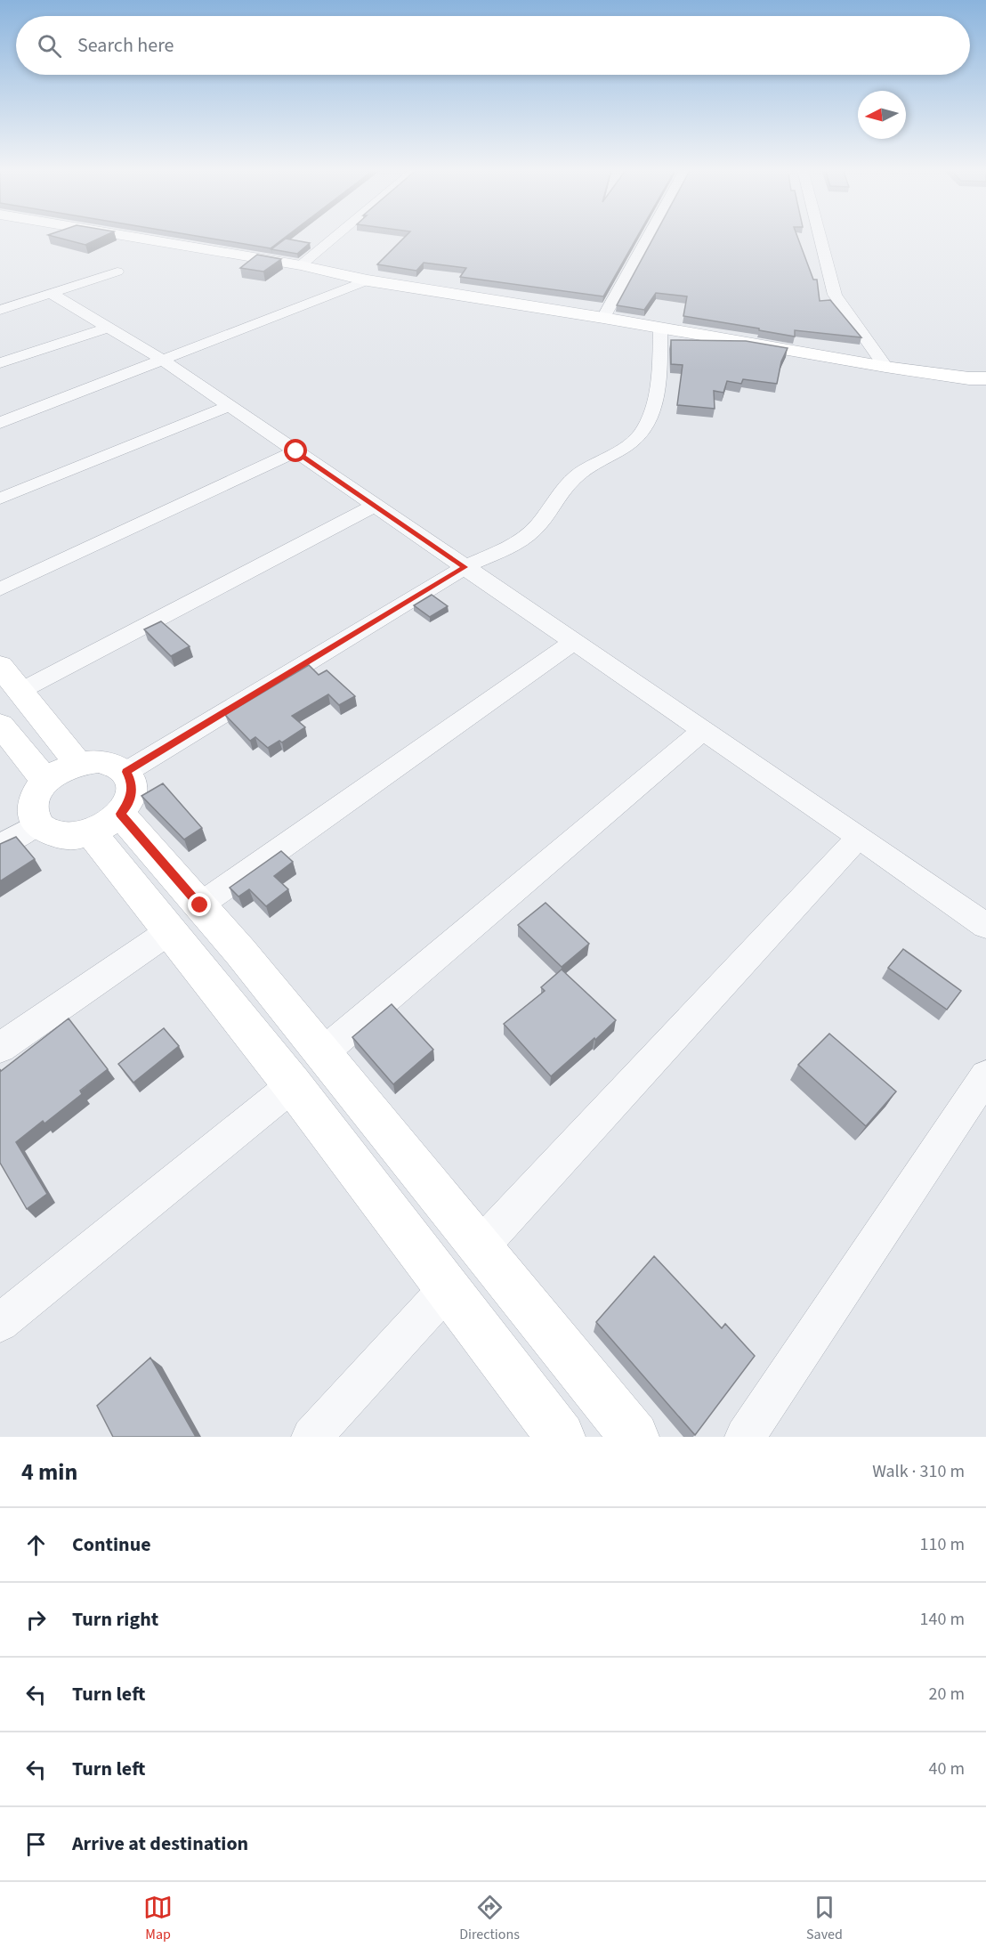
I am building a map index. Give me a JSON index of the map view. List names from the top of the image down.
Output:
{
  "north": "left",
  "page": {
    "search": "Search here",
    "heading": ["4 min", "Walk · 310 m"],
    "list": [
      ["Continue", "110 m"],
      ["Turn right", "140 m"],
      ["Turn left", "20 m"],
      ["Turn left", "40 m"],
      "Arrive at destination"
    ],
    "nav": ["Map", "Directions", "Saved"]
  }
}
